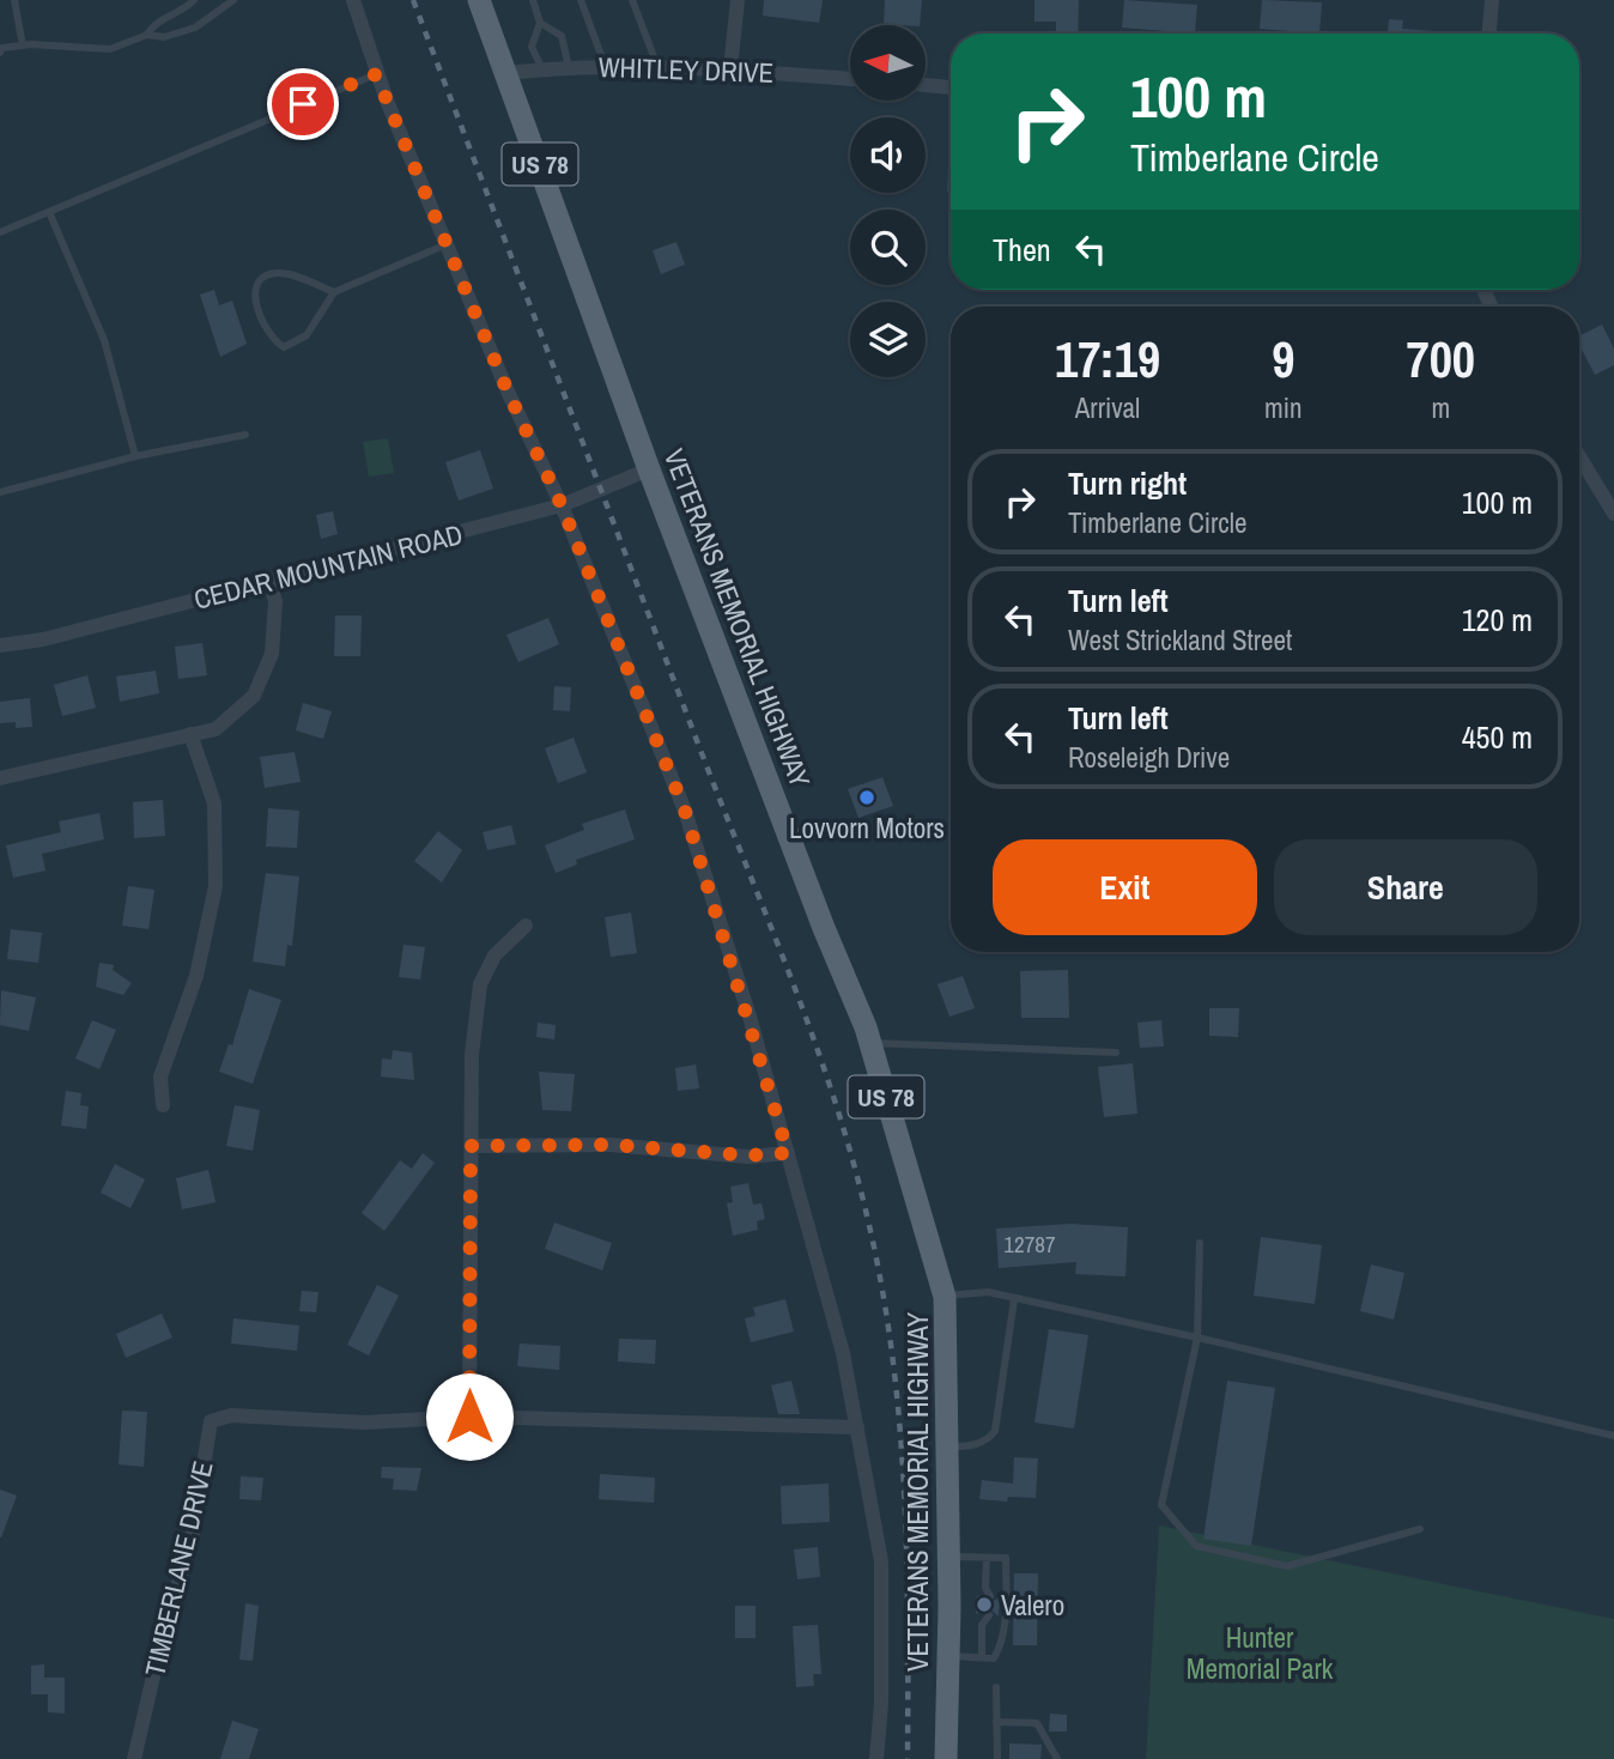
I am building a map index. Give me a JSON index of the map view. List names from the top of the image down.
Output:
{
  "streets": {
    "main road": ["US 78", "VETERANS MEMORIAL HIGHWAY"],
    "street": ["WHITLEY DRIVE", "CEDAR MOUNTAIN ROAD", "TIMBERLANE DRIVE"]
  },
  "crossings": [
    ["WHITLEY DRIVE", "VETERANS MEMORIAL HIGHWAY"],
    ["CEDAR MOUNTAIN ROAD", "VETERANS MEMORIAL HIGHWAY"]
  ],
  "parks": ["Hunter Memorial Park"],
  "places": ["Lovvorn Motors", "Valero"],
  "house_numbers": ["12787"],
  "north": "left",
  "page": {
    "turn": ["100 m", "Timberlane Circle"],
    "then": "Then",
    "eta": [
      "17:19",
      "Arrival",
      "9",
      "min",
      "700",
      "m"
    ],
    "list": [
      {
        "name": "Turn right",
        "note": "Timberlane Circle",
        "value": "100 m"
      },
      {
        "name": "Turn left",
        "note": "West Strickland Street",
        "value": "120 m"
      },
      {
        "name": "Turn left",
        "note": "Roseleigh Drive",
        "value": "450 m"
      }
    ],
    "buttons": ["Exit", "Share"]
  }
}
